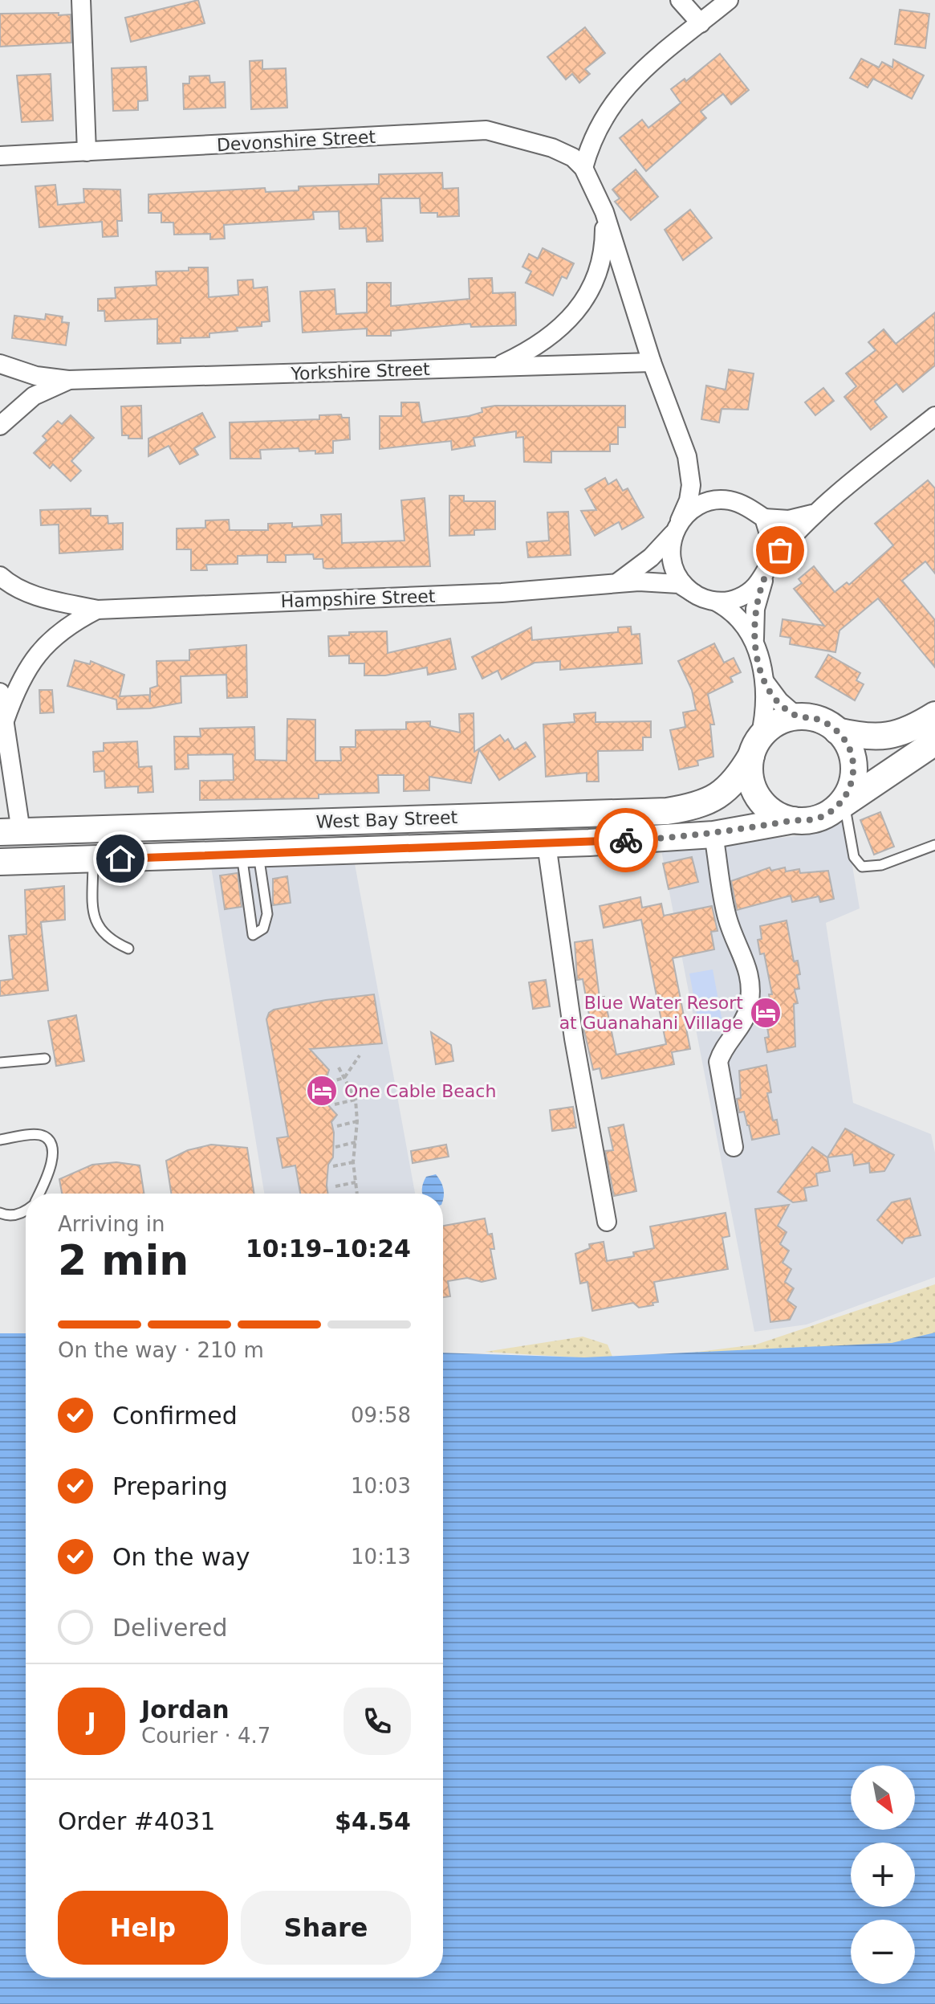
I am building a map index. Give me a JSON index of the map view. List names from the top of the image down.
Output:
{
  "streets": {
    "main road": ["West Bay Street"],
    "street": ["Devonshire Street", "Yorkshire Street", "Hampshire Street"]
  },
  "places": {
    "hotel": ["Blue Water Resort at Guanahani Village", "One Cable Beach"]
  },
  "north": "bottom right",
  "page": {
    "heading": ["2 min", "Arriving in", "10:19–10:24"],
    "panel": [
      "Jordan",
      "Courier · 4.7",
      "Order #4031",
      "$4.54"
    ],
    "bar": "On the way · 210 m",
    "list": [
      ["Confirmed", "09:58"],
      ["Preparing", "10:03"],
      ["On the way", "10:13"],
      "Delivered"
    ],
    "round": "J",
    "map_buttons": ["+", "−"],
    "buttons": ["Help", "Share"]
  }
}
